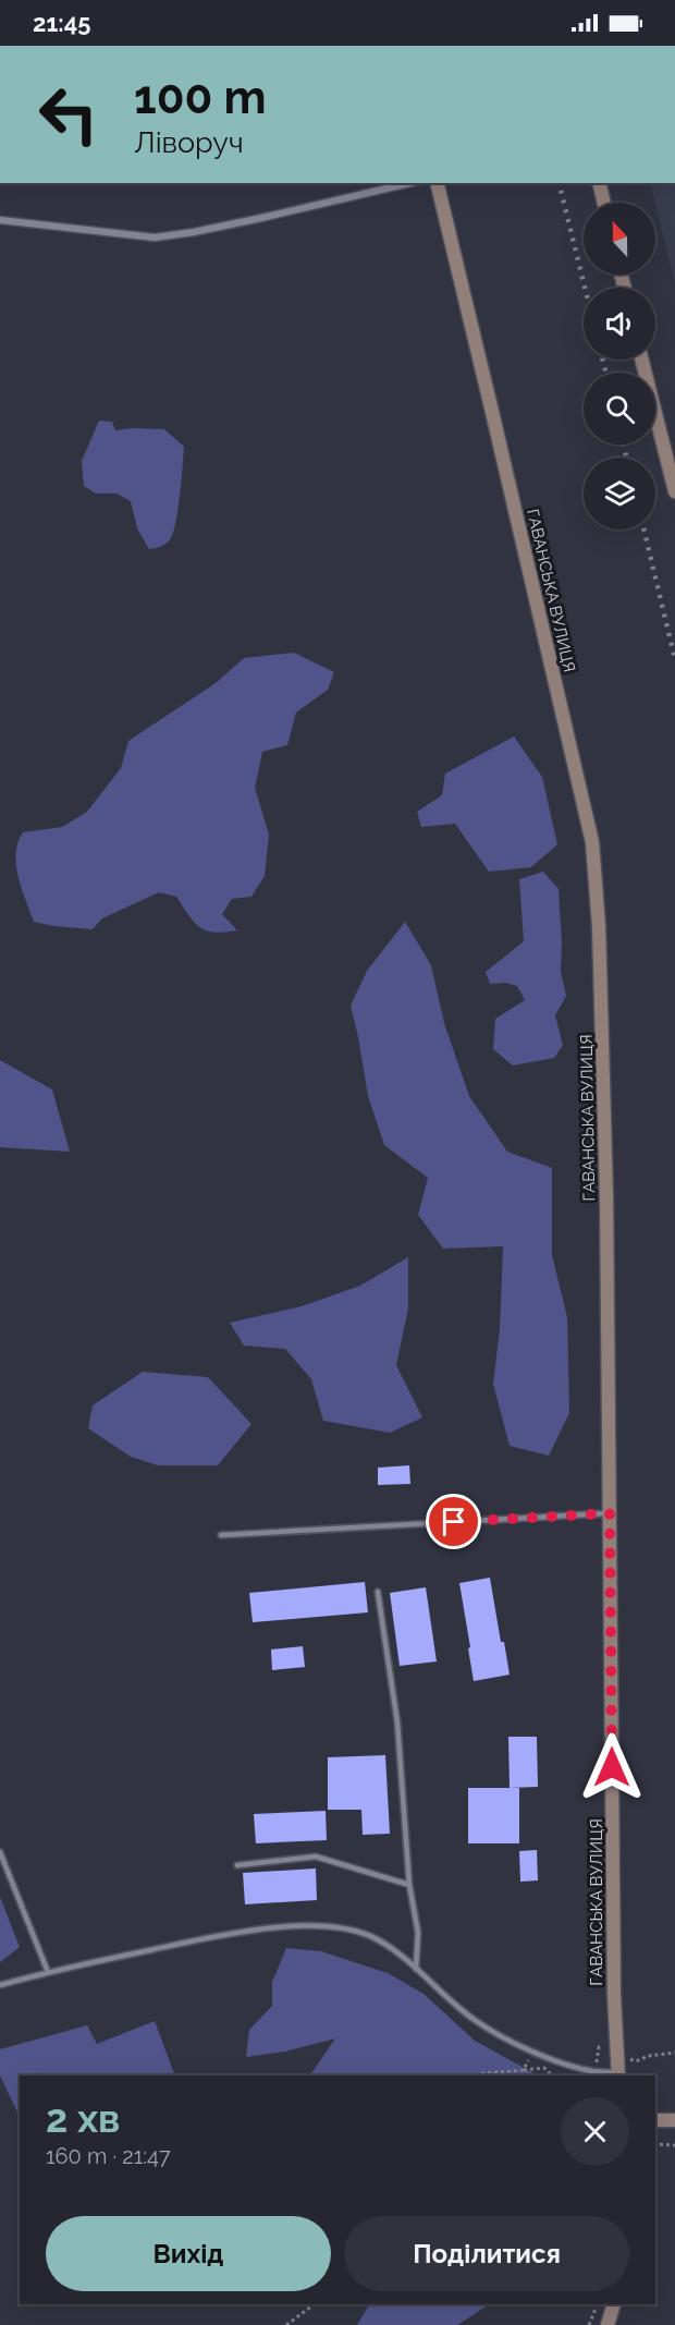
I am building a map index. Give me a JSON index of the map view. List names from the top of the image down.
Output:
{
  "streets": {
    "main road": ["ГАВАНСЬКА ВУЛИЦЯ"]
  },
  "north": "top",
  "page": {
    "status": "21:45",
    "turn": ["100 m", "Ліворуч"],
    "heading": ["2 хв", "160 m · 21:47"],
    "buttons": ["Вихід", "Поділитися"]
  }
}
